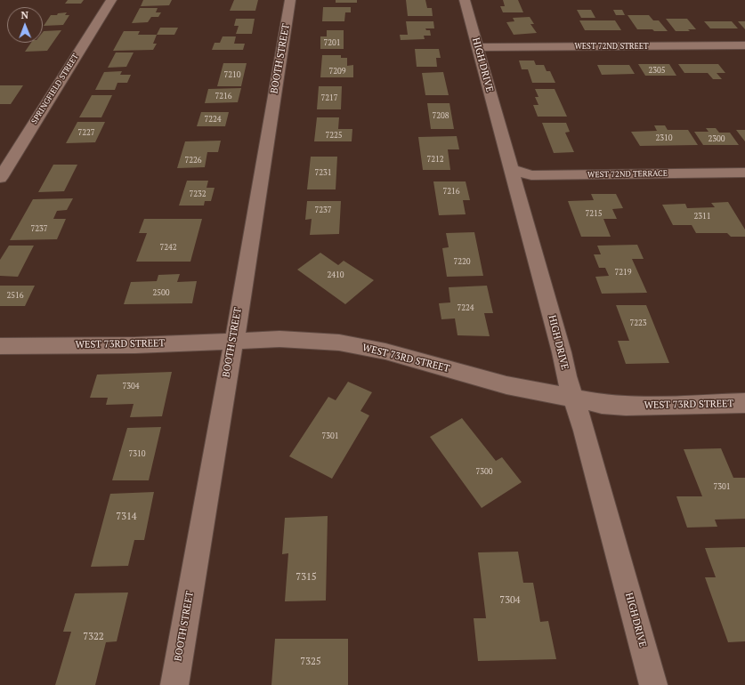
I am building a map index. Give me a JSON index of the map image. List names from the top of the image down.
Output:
{
  "streets": {
    "street": [
      "WEST 72ND STREET",
      "BOOTH STREET",
      "HIGH DRIVE",
      "SPRINGFIELD STREET",
      "WEST 72ND TERRACE",
      "WEST 73RD STREET"
    ]
  },
  "crossings": [
    ["WEST 72ND STREET", "HIGH DRIVE"],
    ["BOOTH STREET", "WEST 73RD STREET"],
    ["HIGH DRIVE", "WEST 72ND TERRACE"],
    ["HIGH DRIVE", "WEST 73RD STREET"]
  ],
  "house_numbers": [
    "7201",
    "2305",
    "7209",
    "7210",
    "7216",
    "7217",
    "7208",
    "7224",
    "7227",
    "7225",
    "2310",
    "2300",
    "7212",
    "7226",
    "7231",
    "7216",
    "7232",
    "7237",
    "7215",
    "2311",
    "7237",
    "7242",
    "7220",
    "7219",
    "2410",
    "2500",
    "2516",
    "7224",
    "7223",
    "7304",
    "7301",
    "7310",
    "7300",
    "7301",
    "7314",
    "7315",
    "7304",
    "7322",
    "7325"
  ],
  "north": "top"
}
